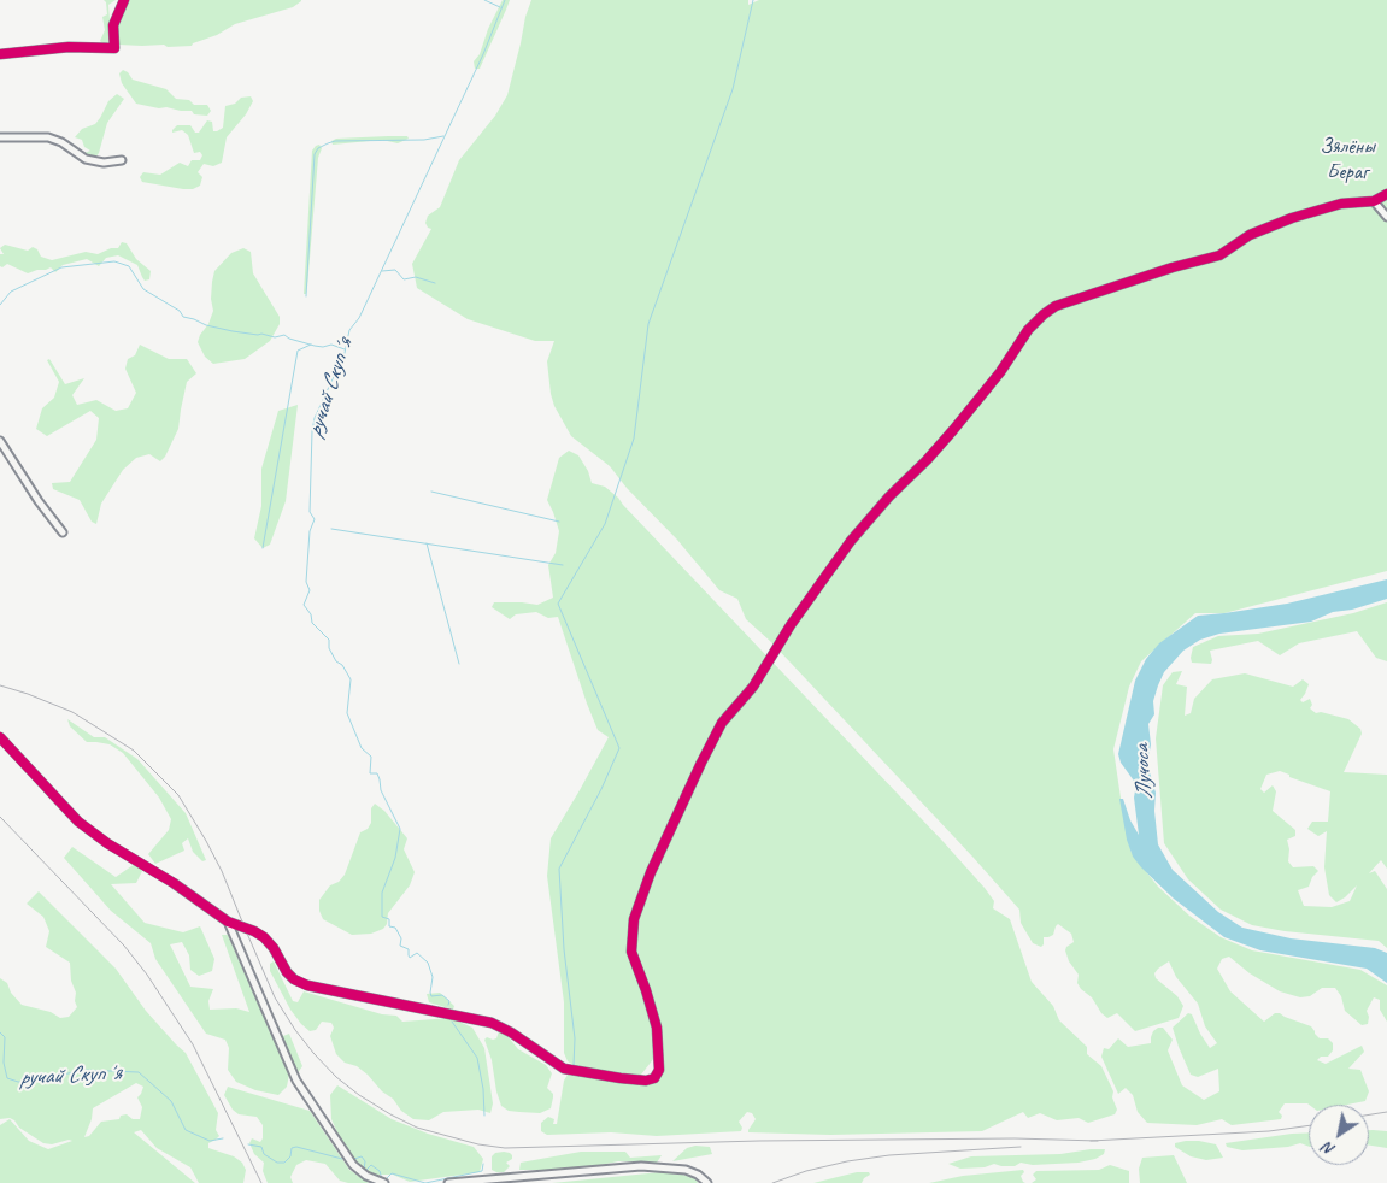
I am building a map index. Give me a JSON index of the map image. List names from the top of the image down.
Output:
{
  "water": ["ручай Скупʼя", "Лучоса"],
  "parks": ["Зялёны Бераг"],
  "north": "bottom left"
}
